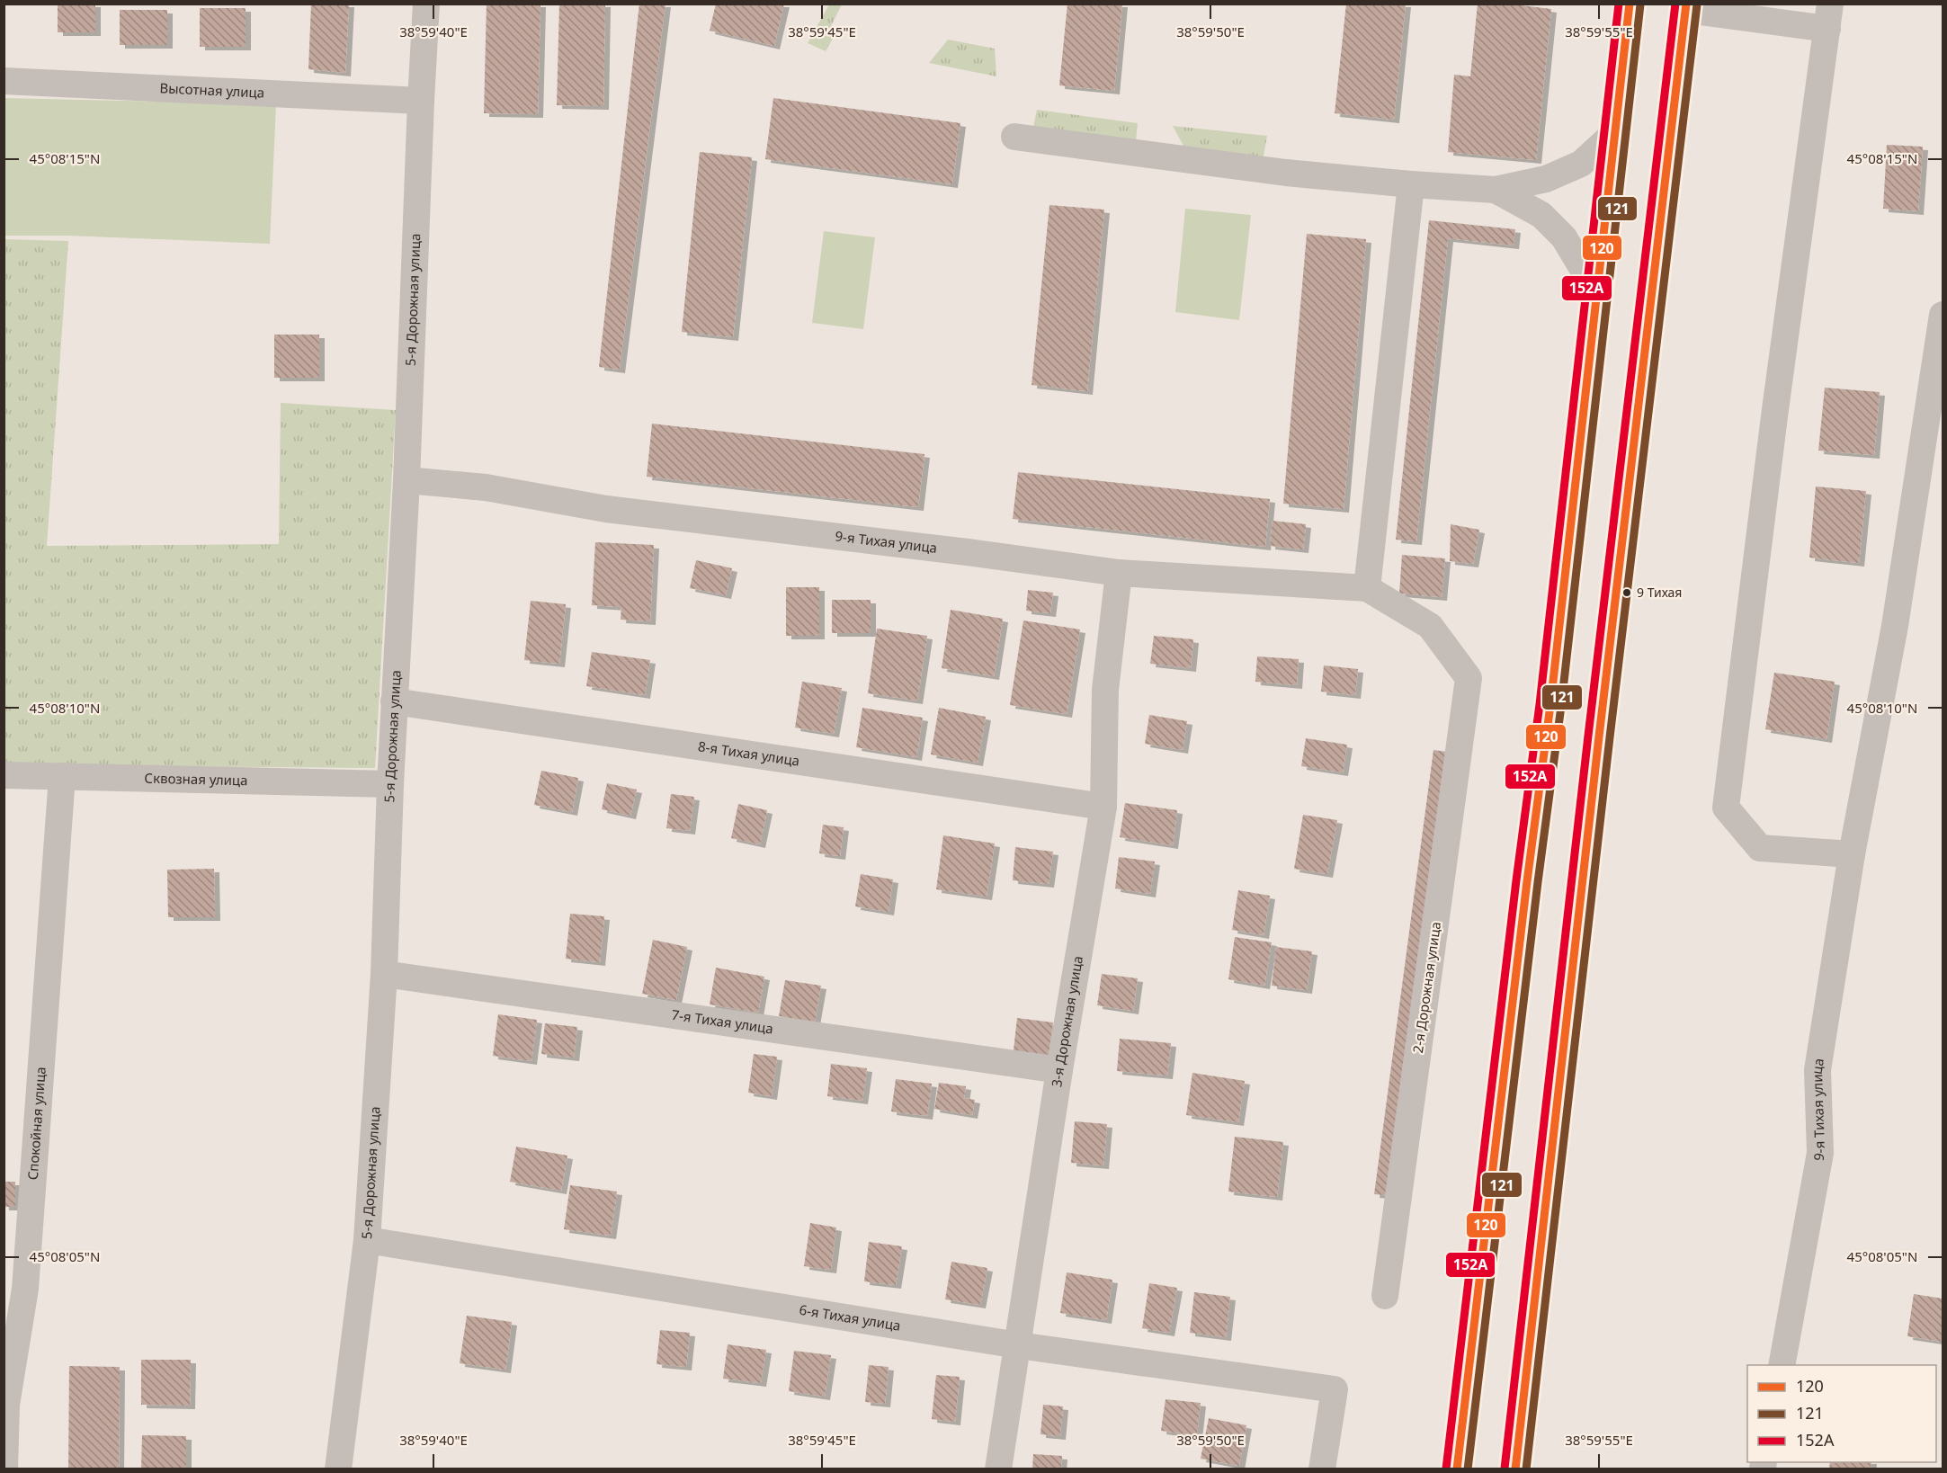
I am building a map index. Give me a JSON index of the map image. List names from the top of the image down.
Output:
{
  "streets": {
    "street": [
      "Высотная улица",
      "5-я Дорожная улица",
      "9-я Тихая улица",
      "8-я Тихая улица",
      "Сквозная улица",
      "2-я Дорожная улица",
      "7-я Тихая улица",
      "3-я Дорожная улица",
      "Спокойная улица",
      "6-я Тихая улица"
    ]
  },
  "crossings": [
    ["Высотная улица", "5-я Дорожная улица"],
    ["5-я Дорожная улица", "9-я Тихая улица"],
    ["5-я Дорожная улица", "8-я Тихая улица"],
    ["5-я Дорожная улица", "Сквозная улица"],
    ["5-я Дорожная улица", "7-я Тихая улица"],
    ["5-я Дорожная улица", "6-я Тихая улица"],
    ["9-я Тихая улица", "2-я Дорожная улица"],
    ["9-я Тихая улица", "3-я Дорожная улица"],
    ["8-я Тихая улица", "3-я Дорожная улица"],
    ["Сквозная улица", "Спокойная улица"],
    ["7-я Тихая улица", "3-я Дорожная улица"],
    ["3-я Дорожная улица", "6-я Тихая улица"]
  ],
  "places": ["9 Тихая"],
  "lines": ["transit line 120", "transit line 152A", "transit line 121"],
  "legend": ["120", "121", "152A"],
  "coordinates": [
    "38°59'40\"E",
    "38°59'45\"E",
    "38°59'50\"E",
    "38°59'55\"E",
    "45°08'15\"N",
    "45°08'10\"N",
    "45°08'05\"N"
  ]
}
